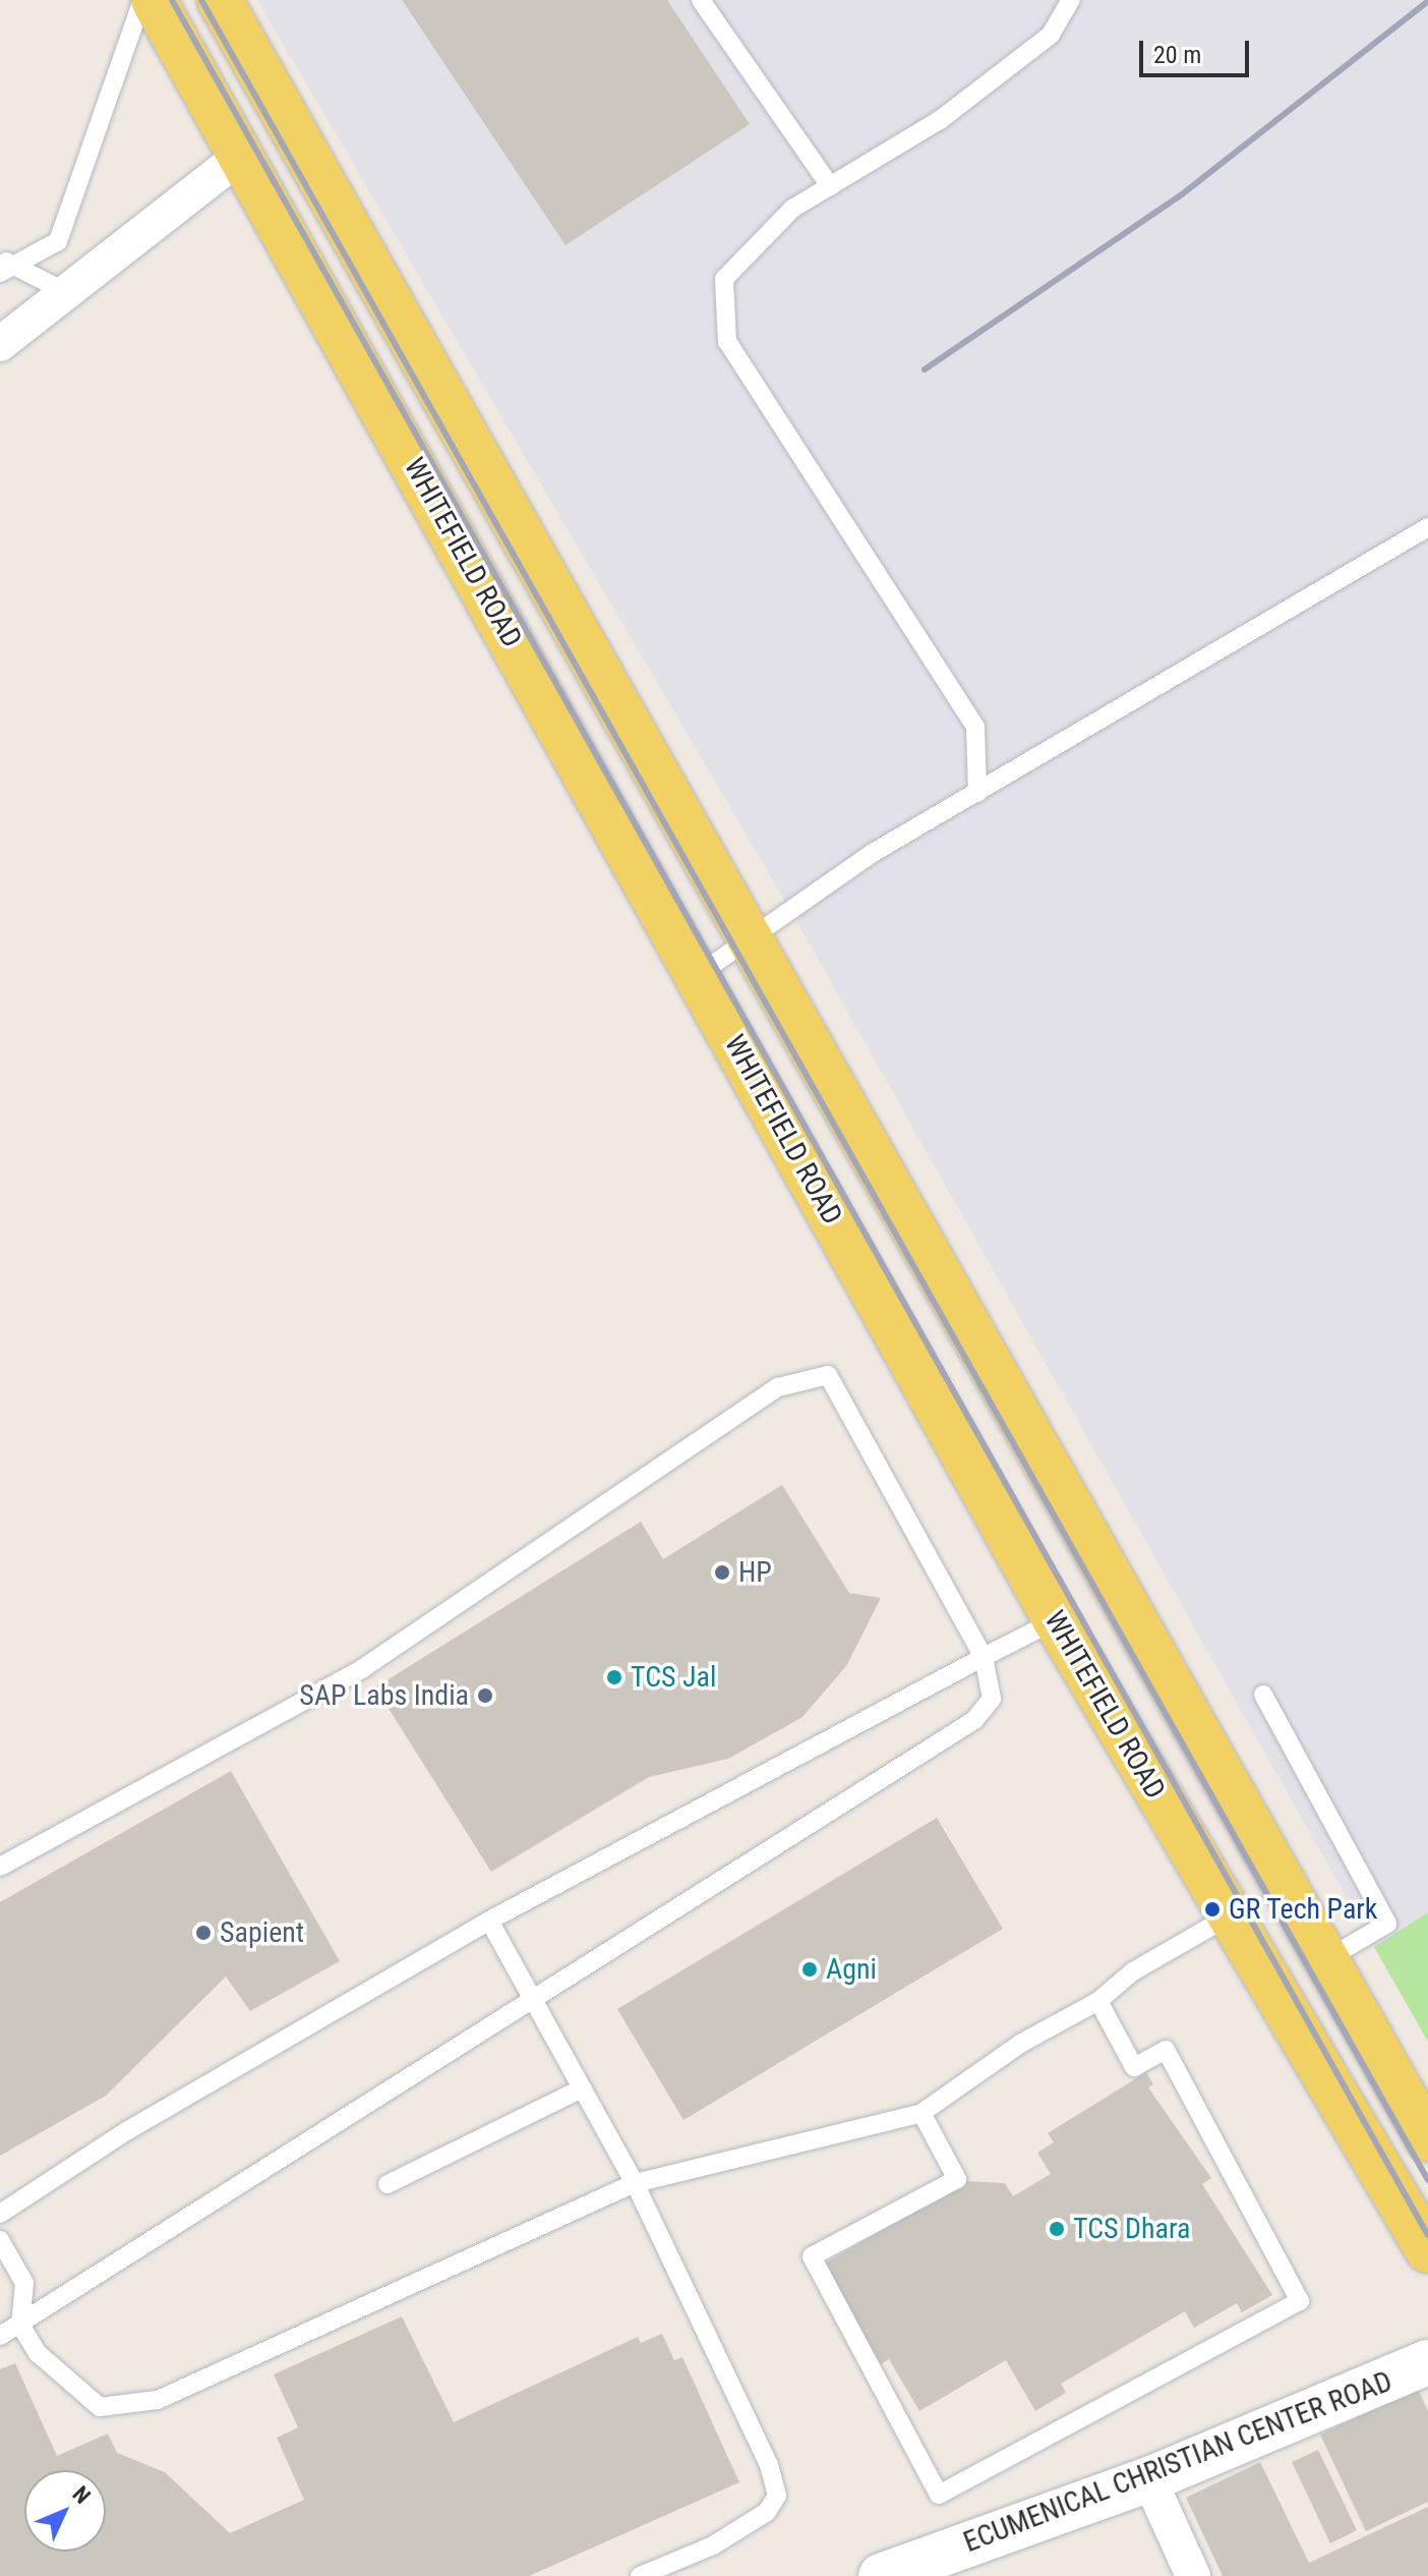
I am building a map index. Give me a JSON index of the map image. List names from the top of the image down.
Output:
{
  "streets": {
    "main road": ["WHITEFIELD ROAD"],
    "street": ["ECUMENICAL CHRISTIAN CENTER ROAD"]
  },
  "places": [
    "HP",
    "TCS Jal",
    "SAP Labs India",
    "GR Tech Park",
    "Sapient",
    "Agni",
    "TCS Dhara"
  ],
  "scale_bar": "20 m",
  "north": "top right"
}
